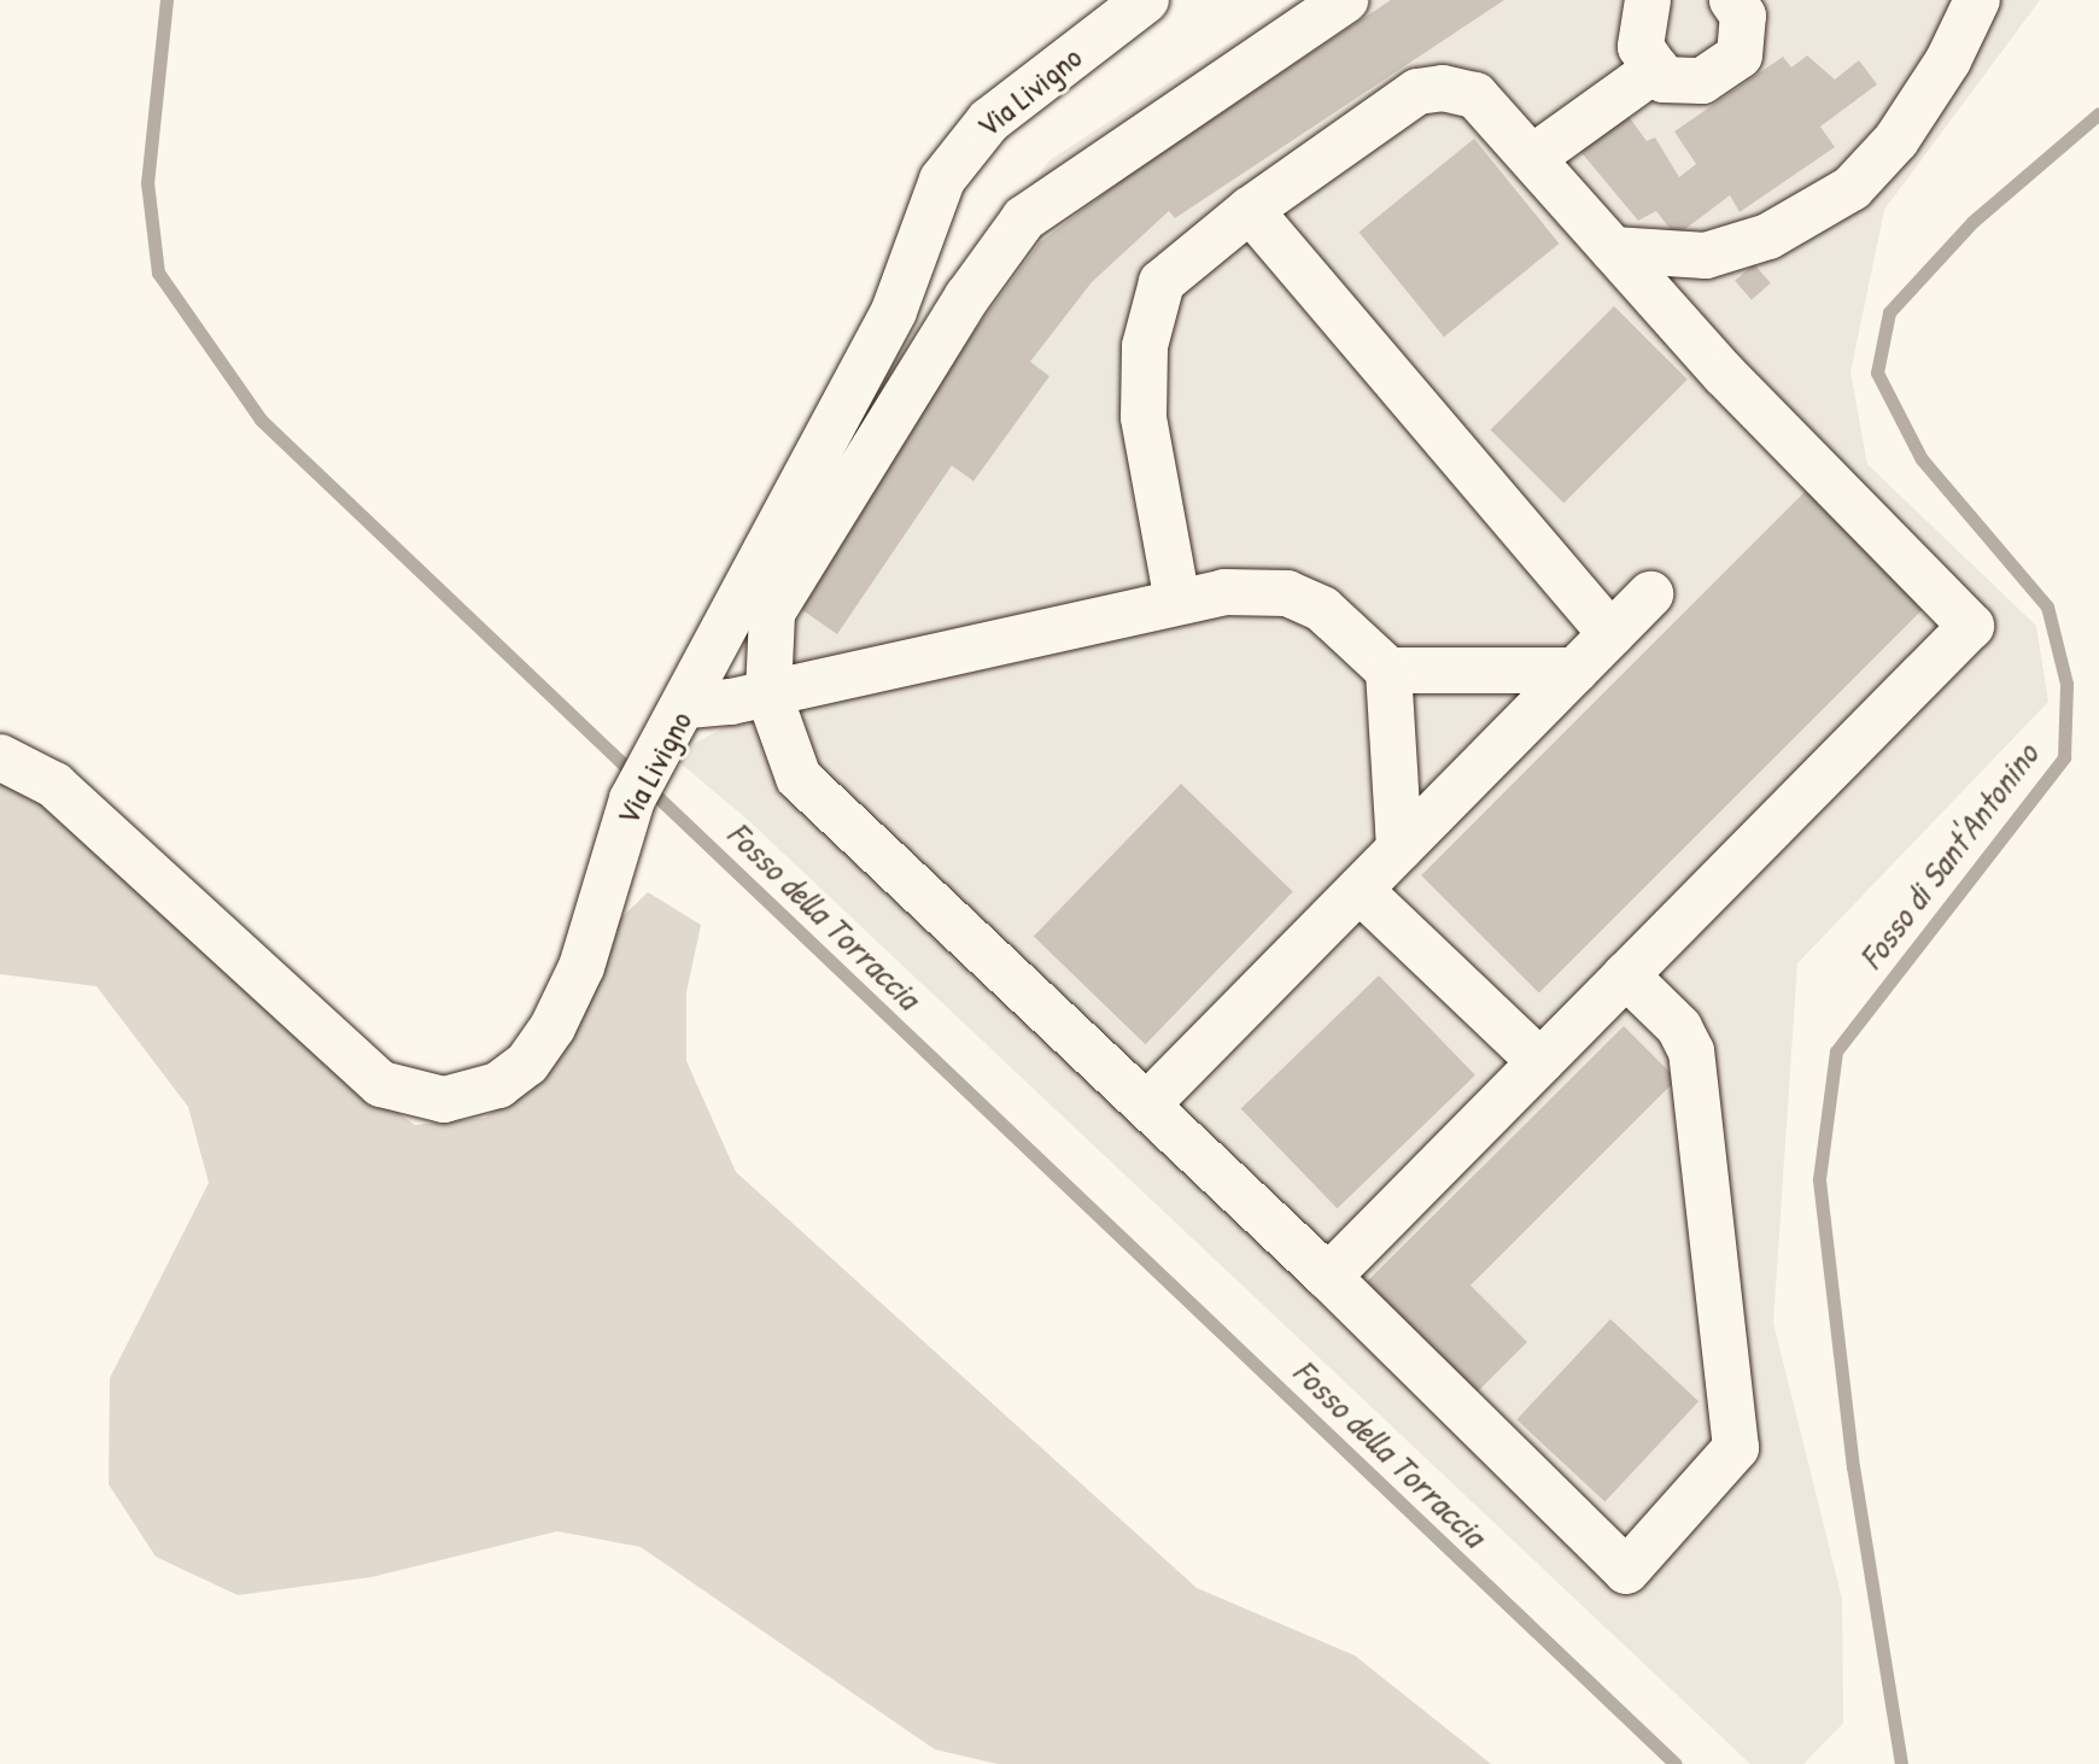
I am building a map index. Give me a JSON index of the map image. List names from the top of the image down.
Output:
{
  "streets": {
    "street": ["Via Livigno"]
  },
  "water": ["Fosso di Sant'Antonino", "Fosso della Torraccia"]
}
